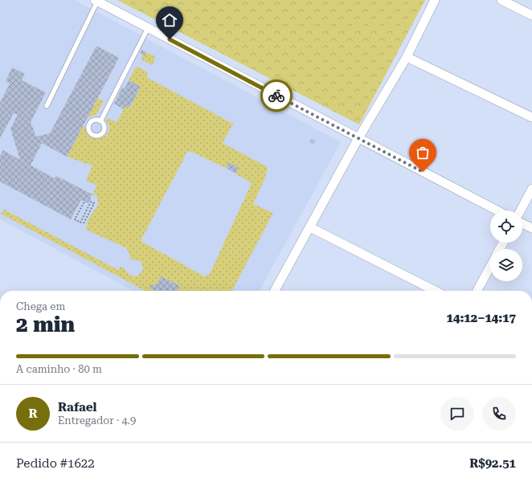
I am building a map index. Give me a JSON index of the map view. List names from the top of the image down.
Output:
{
  "page": {
    "heading": ["2 min", "Chega em", "14:12–14:17"],
    "panel": [
      "Rafael",
      "Entregador · 4.9",
      "Pedido #1622",
      "R$92.51"
    ],
    "bar": "A caminho · 80 m",
    "round": "R"
  }
}
